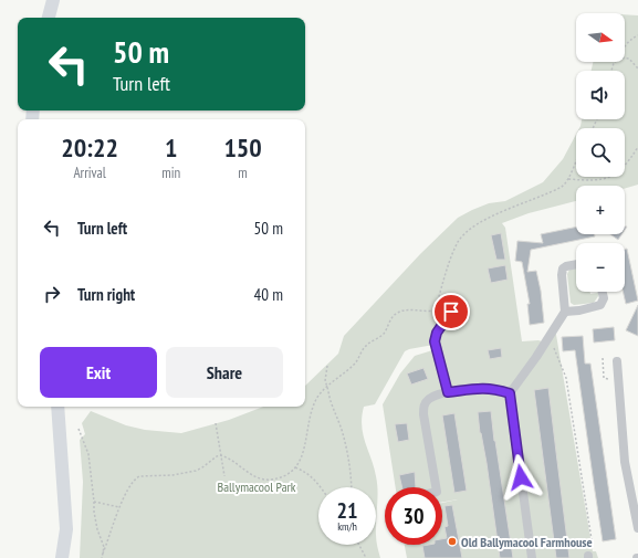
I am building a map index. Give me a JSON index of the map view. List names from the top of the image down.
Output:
{
  "parks": ["Ballymacool Park"],
  "places": ["Old Ballymacool Farmhouse"],
  "north": "right",
  "page": {
    "map_buttons": ["+", "−"],
    "turn": ["50 m", "Turn left"],
    "eta": [
      "20:22",
      "Arrival",
      "1",
      "min",
      "150",
      "m"
    ],
    "list": [
      {
        "name": "Turn left",
        "value": "50 m"
      },
      {
        "name": "Turn right",
        "value": "40 m"
      }
    ],
    "buttons": ["Exit", "Share"],
    "speed": "21 km/h",
    "limit": "30"
  }
}
